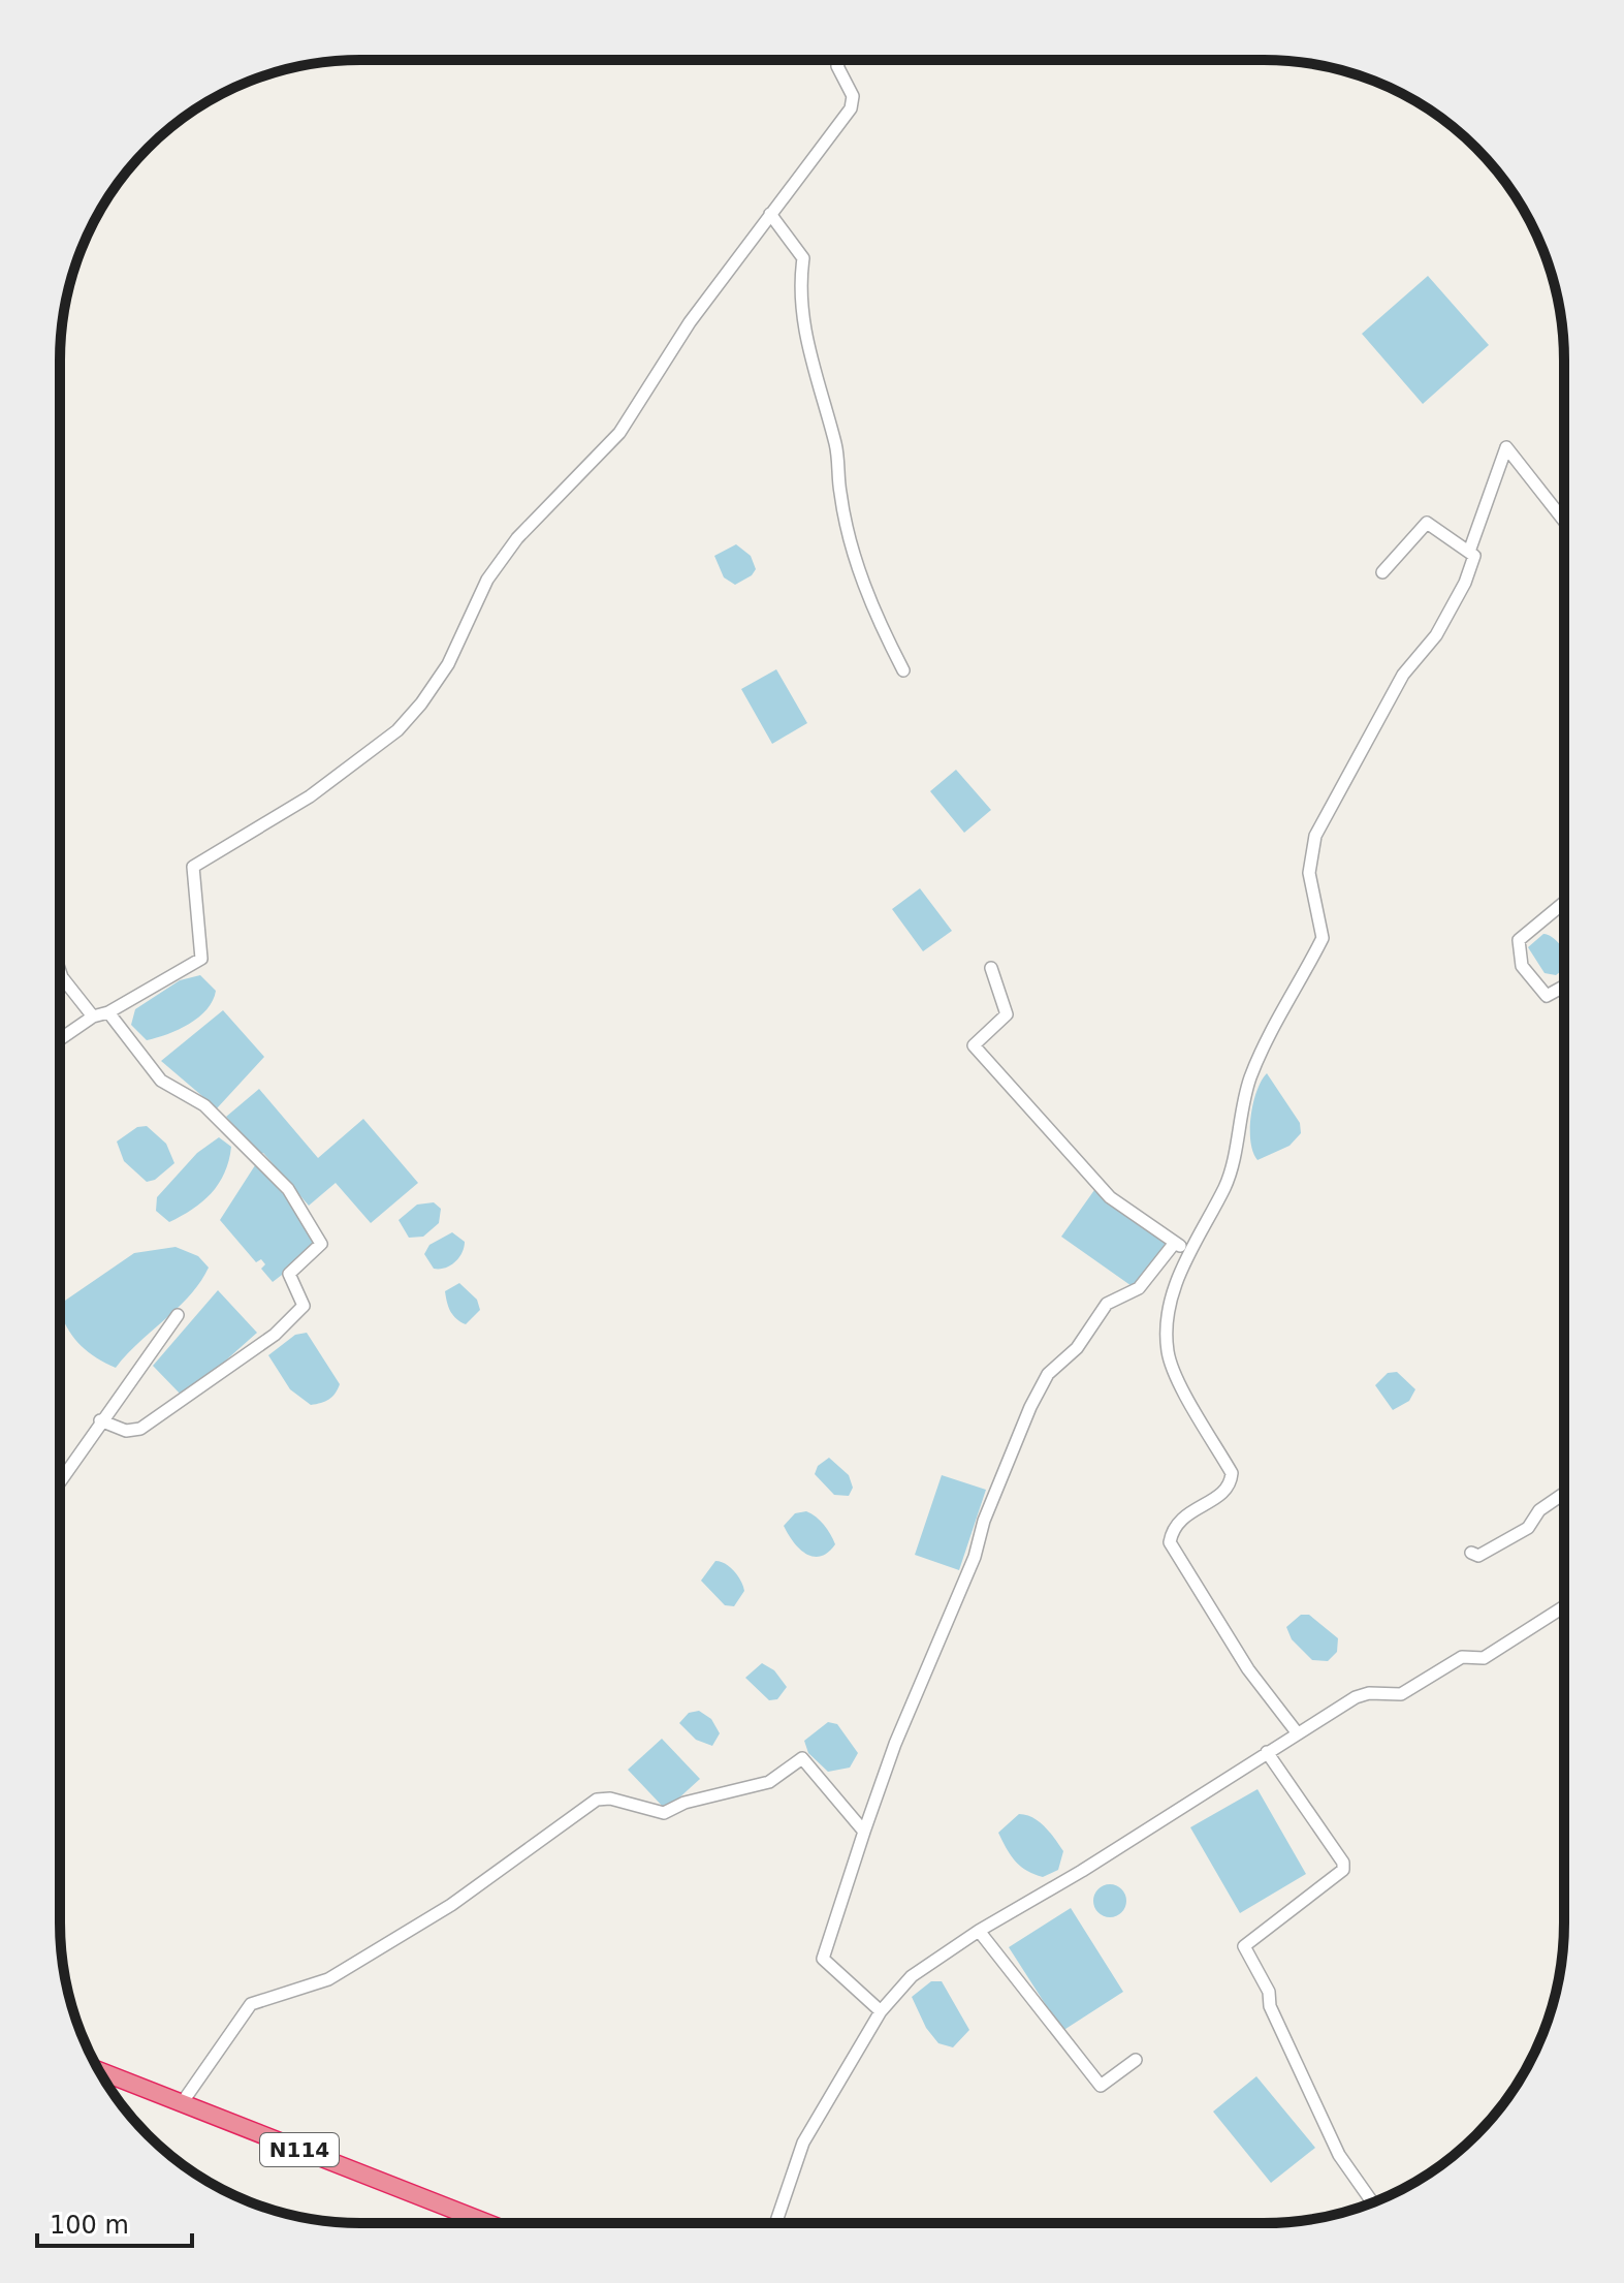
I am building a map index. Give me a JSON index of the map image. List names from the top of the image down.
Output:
{
  "streets": {
    "highway": ["N114"]
  },
  "scale_bar": "100 m"
}
